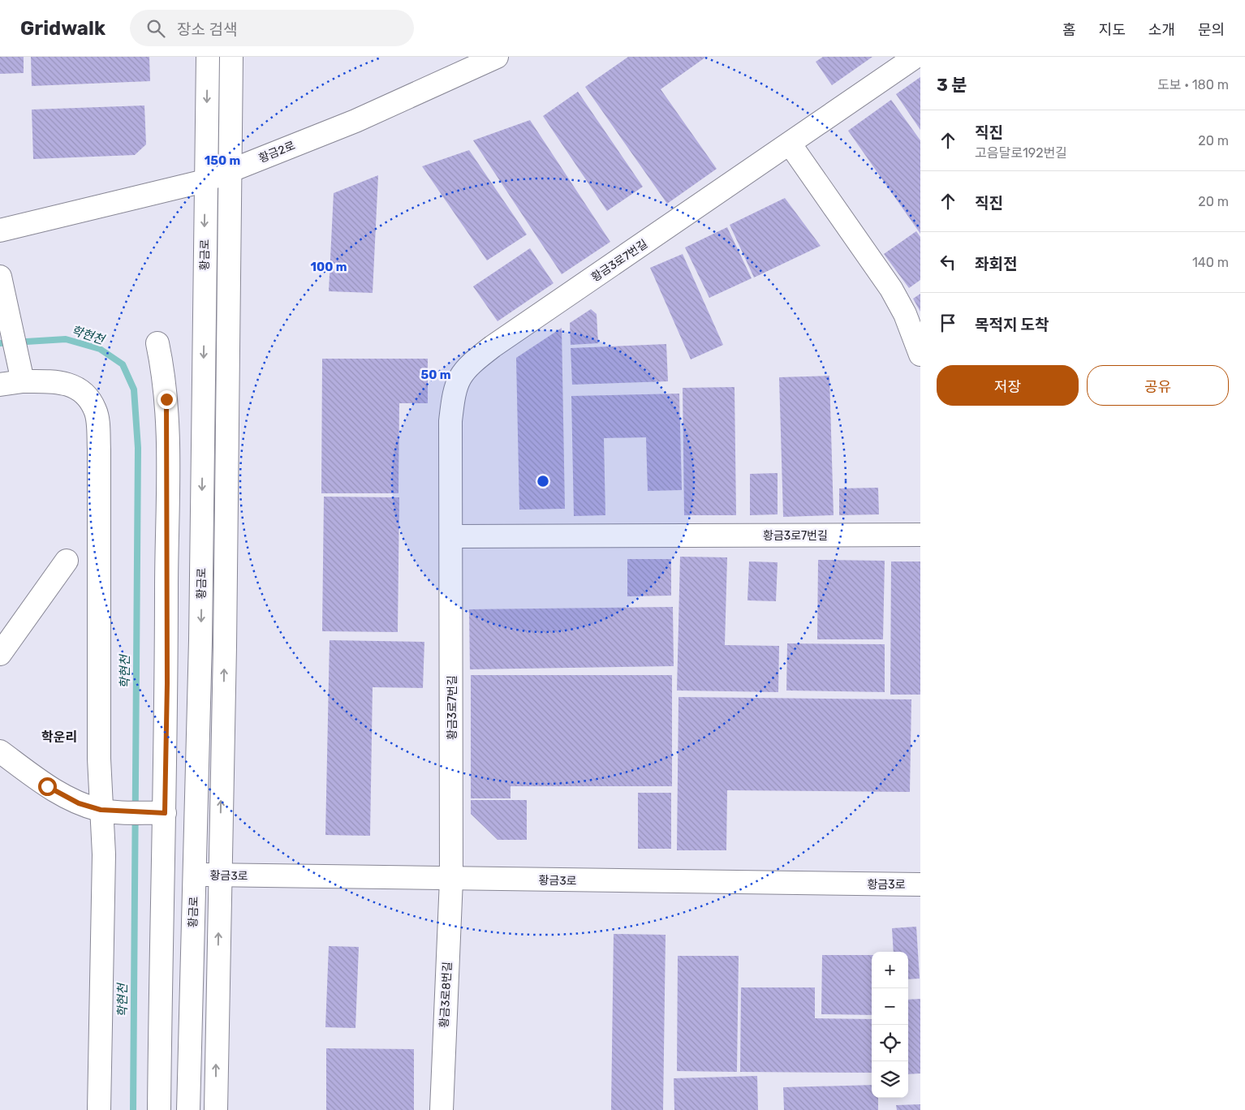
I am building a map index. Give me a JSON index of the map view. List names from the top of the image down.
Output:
{
  "streets": {
    "street": [
      "황금2로",
      "황금로",
      "황금3로7번길",
      "황금3로",
      "황금3로8번길"
    ]
  },
  "crossings": [
    ["황금2로", "황금로"],
    ["황금로", "황금3로"],
    ["황금3로7번길", "황금3로"],
    ["황금3로7번길", "황금3로8번길"],
    ["황금3로", "황금3로8번길"]
  ],
  "districts": ["학운리"],
  "water": ["학현천"],
  "page": {
    "header": "Gridwalk",
    "search": "장소 검색",
    "nav": [
      "홈",
      "지도",
      "소개",
      "문의"
    ],
    "heading": ["3 분", "도보 · 180 m"],
    "list": [
      ["직진", "고음달로192번길", "20 m"],
      ["직진", "20 m"],
      ["좌회전", "140 m"],
      "목적지 도착"
    ],
    "buttons": ["저장", "공유"],
    "map_buttons": ["+", "−"]
  },
  "rings": ["150 m", "100 m", "50 m"]
}
